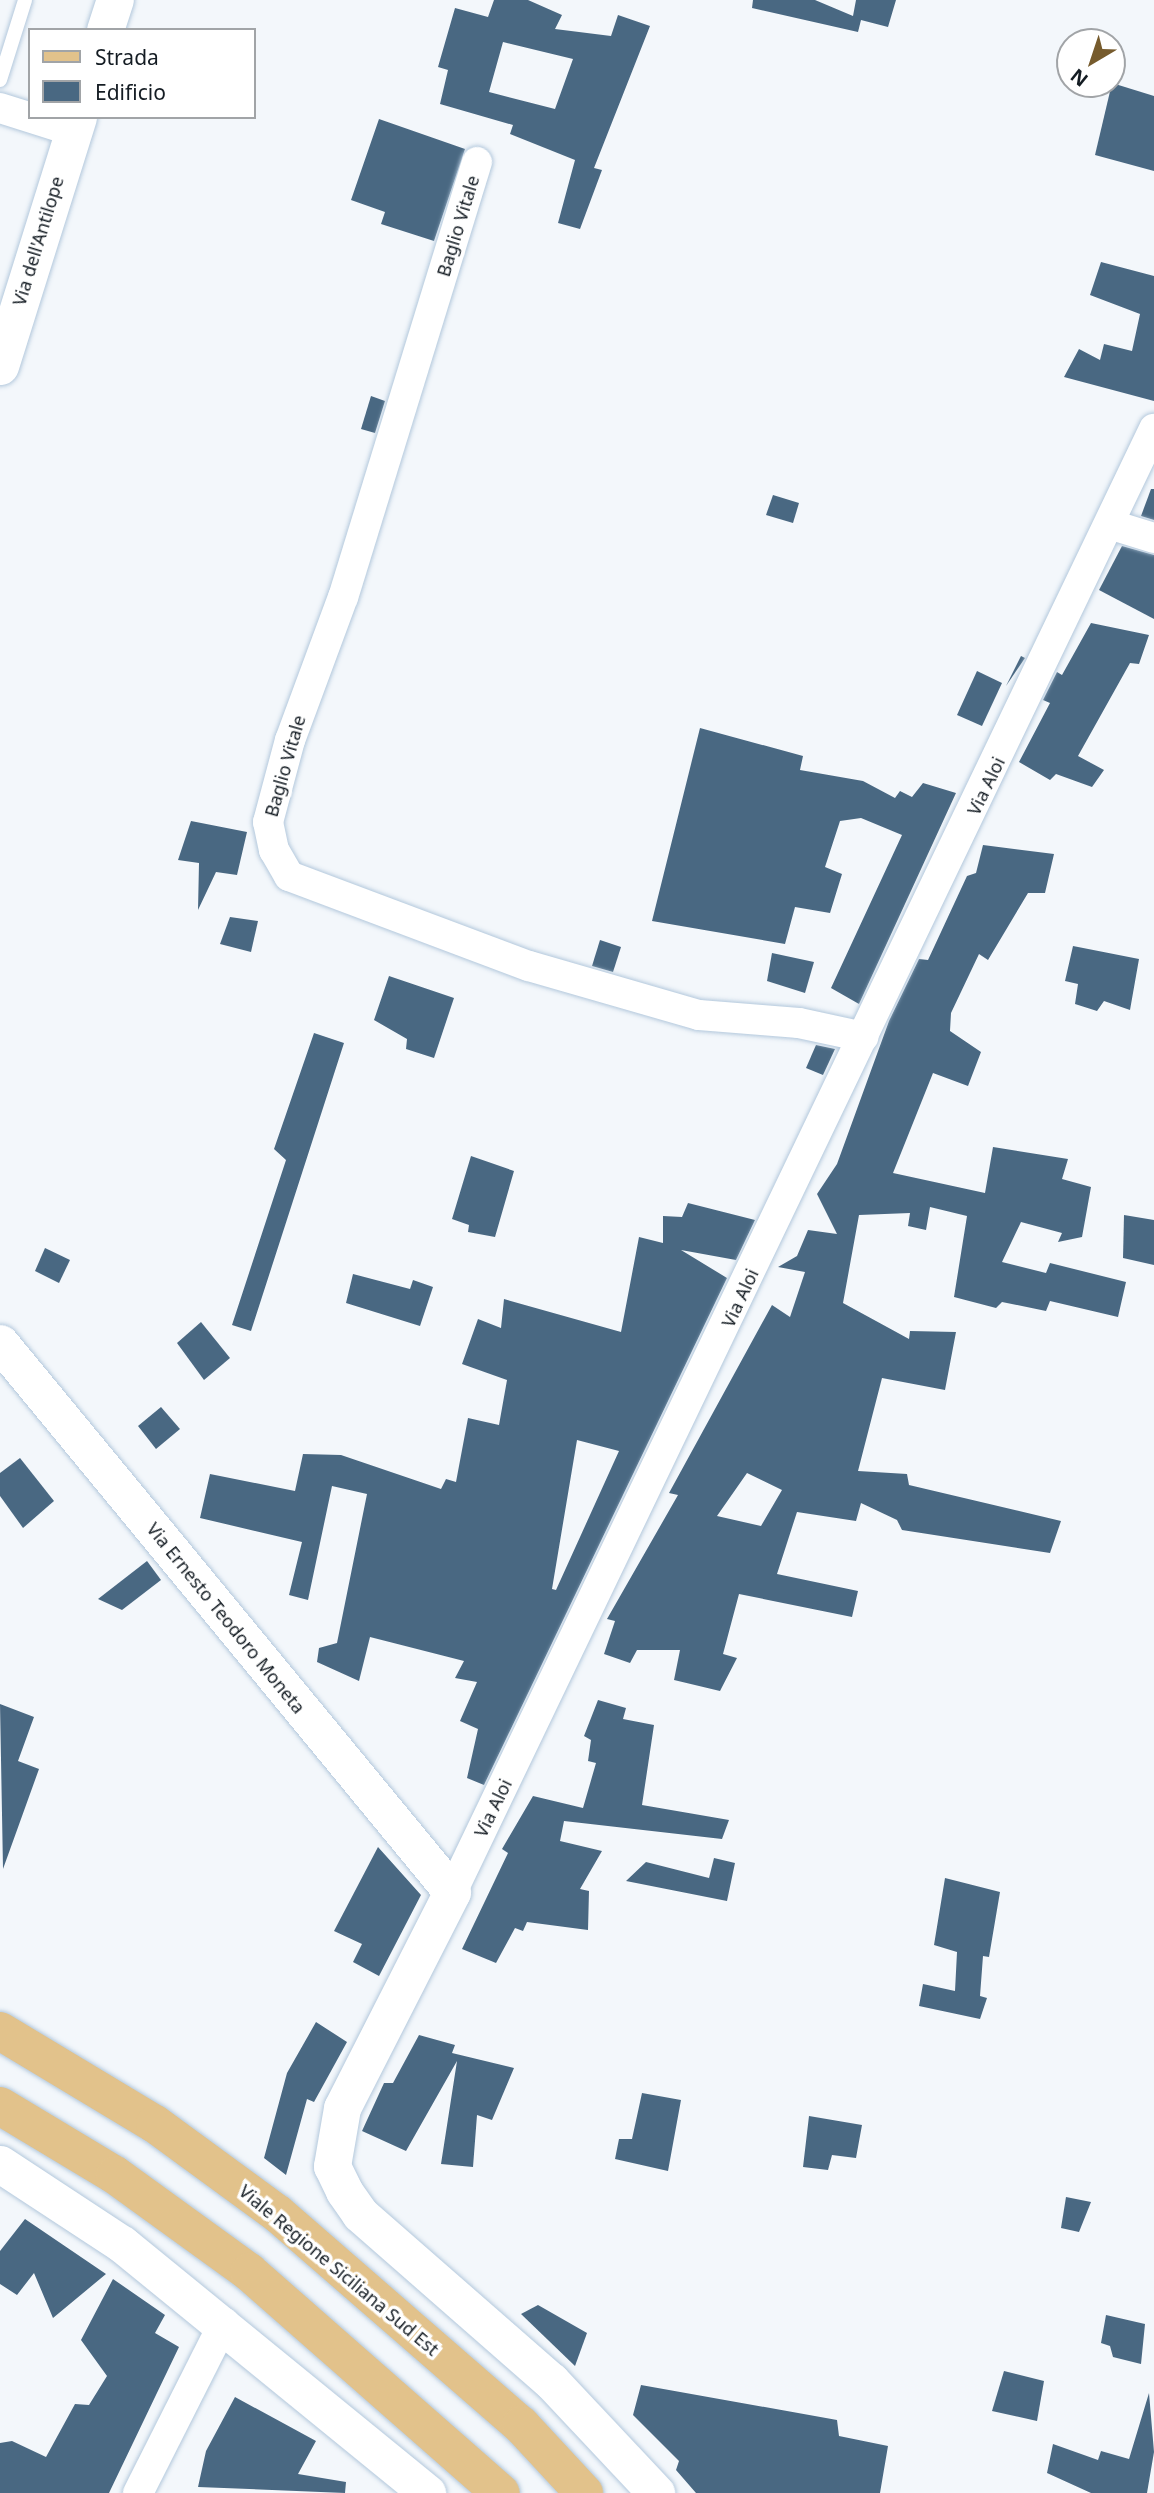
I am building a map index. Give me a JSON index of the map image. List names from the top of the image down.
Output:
{
  "streets": {
    "main road": ["Viale Regione Siciliana Sud Est"],
    "street": [
      "Baglio Vitale",
      "Via dell'Antilope",
      "Via Aloi",
      "Via Ernesto Teodoro Moneta"
    ]
  },
  "crossings": [
    ["Baglio Vitale", "Via Aloi"],
    ["Via Aloi", "Via Ernesto Teodoro Moneta"]
  ],
  "legend": ["Strada", "Edificio"],
  "north": "bottom left"
}
